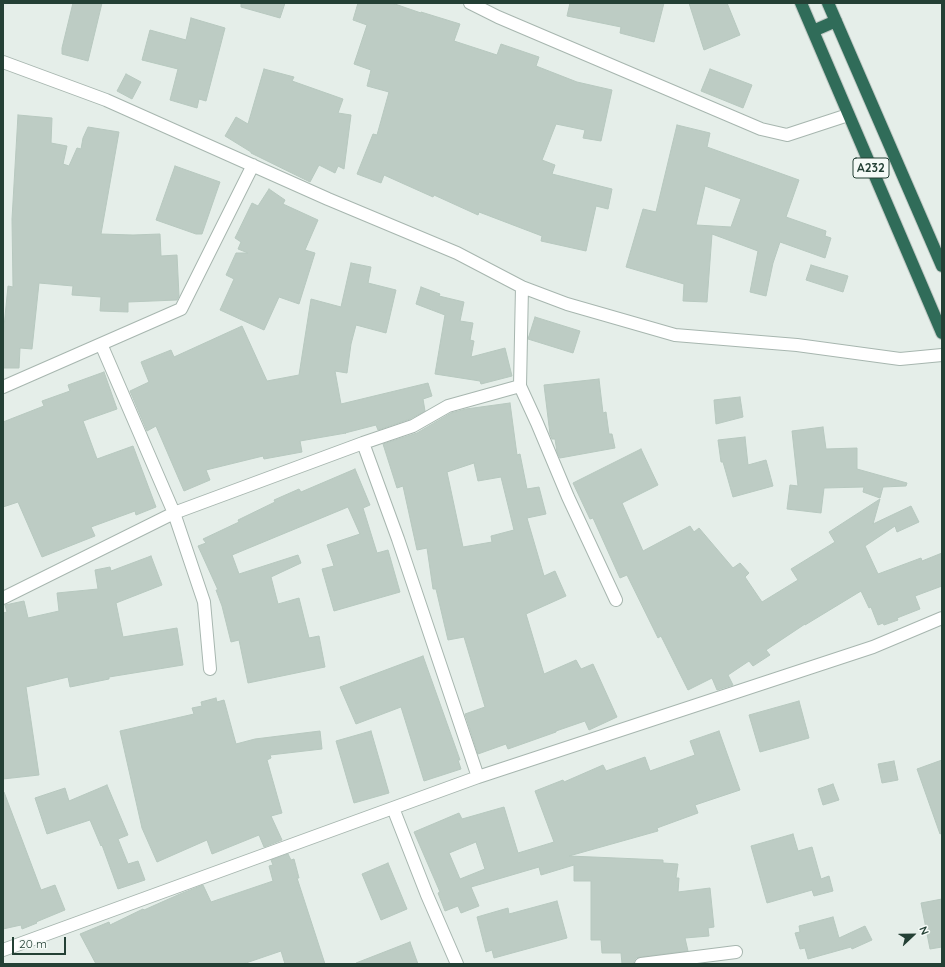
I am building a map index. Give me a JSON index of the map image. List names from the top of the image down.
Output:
{
  "streets": {
    "highway": ["A232"]
  },
  "scale_bar": "20 m",
  "north": "right"
}
